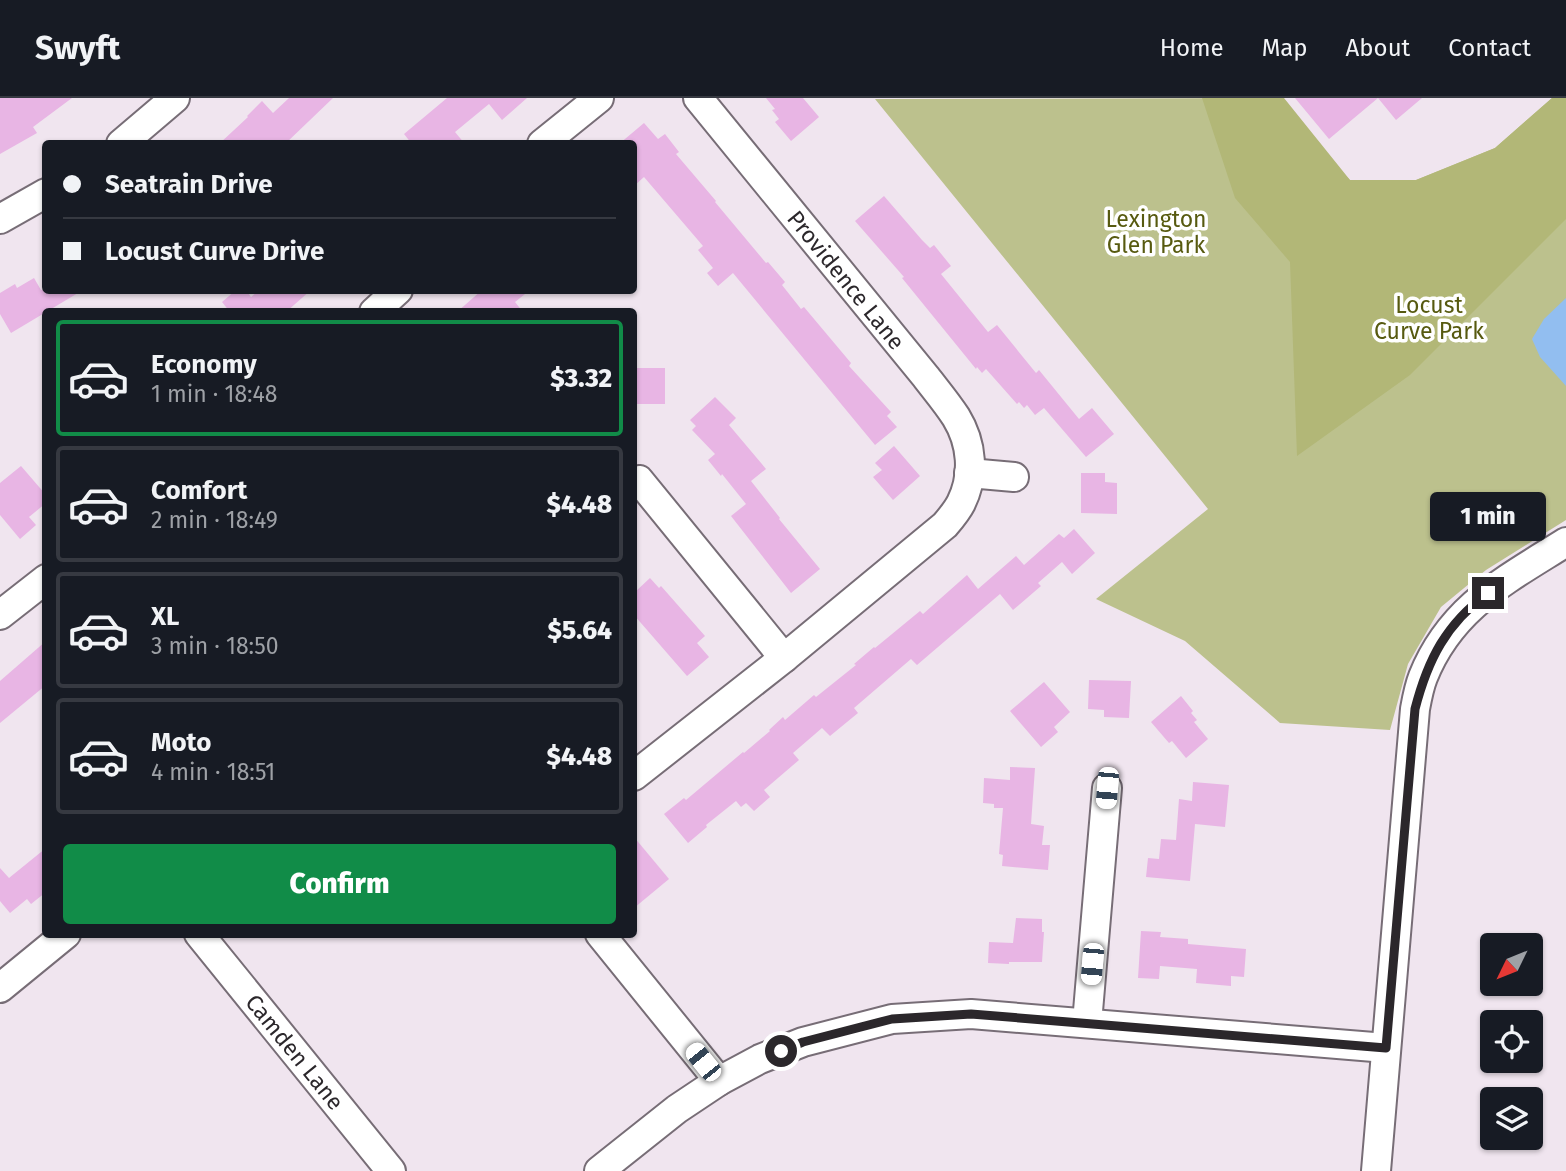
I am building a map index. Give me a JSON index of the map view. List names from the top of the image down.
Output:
{
  "streets": {
    "street": ["Providence Lane", "Camden Lane"]
  },
  "parks": ["Lexington Glen Park", "Locust Curve Park"],
  "north": "bottom left",
  "page": {
    "header": "Swyft",
    "nav": [
      "Home",
      "Map",
      "About",
      "Contact"
    ],
    "banner": ["Seatrain Drive", "Locust Curve Drive"],
    "list": [
      {
        "name": "Economy",
        "note": "1 min · 18:48",
        "value": "$3.32"
      },
      {
        "name": "Comfort",
        "note": "2 min · 18:49",
        "value": "$4.48"
      },
      {
        "name": "XL",
        "note": "3 min · 18:50",
        "value": "$5.64"
      },
      {
        "name": "Moto",
        "note": "4 min · 18:51",
        "value": "$4.48"
      }
    ],
    "bubble": "1 min",
    "buttons": "Confirm"
  }
}
